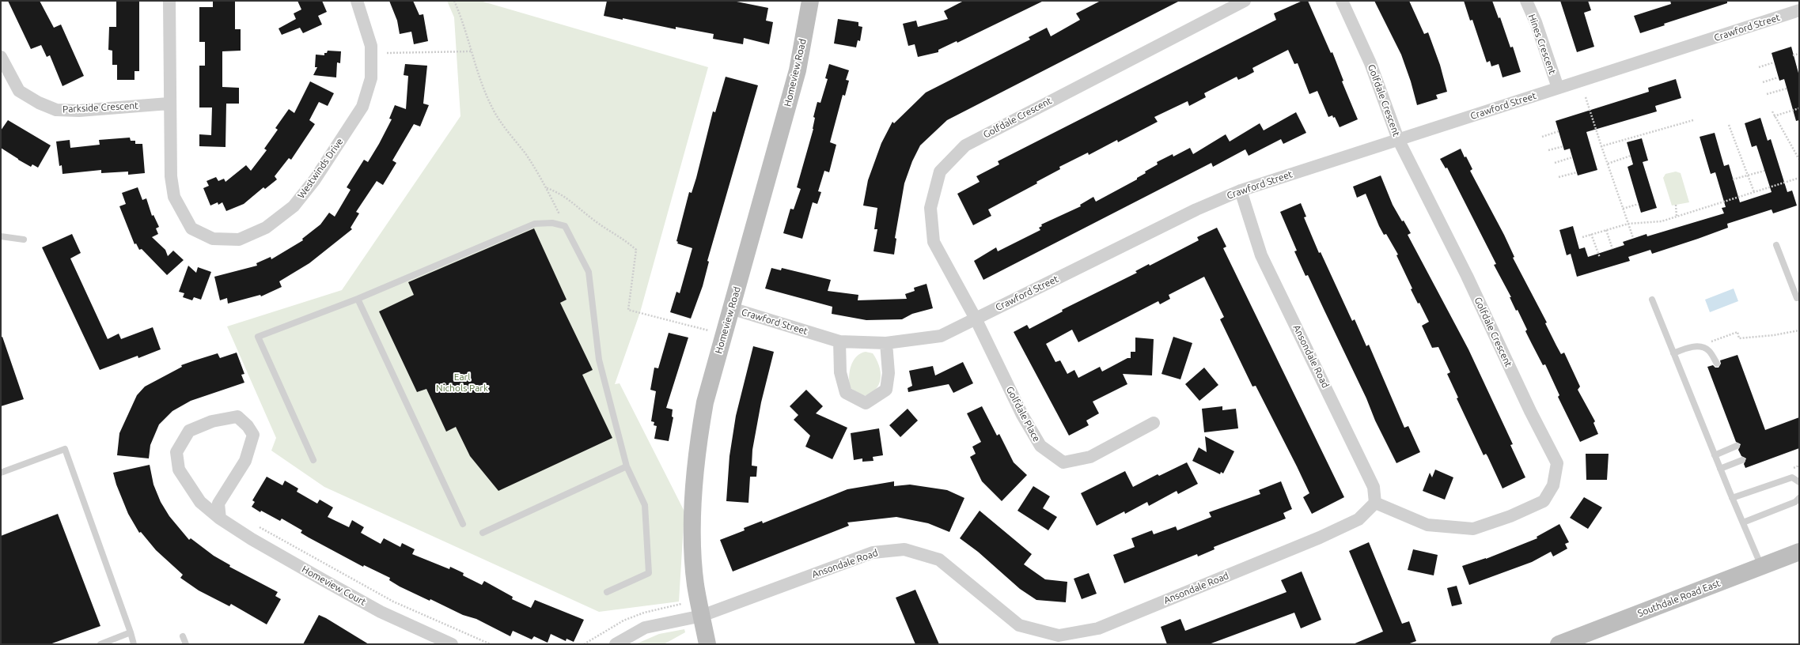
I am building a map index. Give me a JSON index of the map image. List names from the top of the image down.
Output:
{
  "streets": {
    "street": [
      "Crawford Street",
      "Hines Crescent",
      "Homeview Road",
      "Golfdale Crescent",
      "Parkside Crescent",
      "Westwinds Drive",
      "Ansondale Road",
      "Golfdale Place",
      "Homeview Court",
      "Southdale Road East"
    ]
  },
  "crossings": [
    ["Crawford Street", "Hines Crescent"],
    ["Crawford Street", "Homeview Road"],
    ["Crawford Street", "Golfdale Crescent"],
    ["Crawford Street", "Ansondale Road"],
    ["Crawford Street", "Golfdale Place"],
    ["Homeview Road", "Ansondale Road"],
    ["Golfdale Crescent", "Ansondale Road"],
    ["Golfdale Crescent", "Golfdale Place"],
    ["Parkside Crescent", "Westwinds Drive"]
  ],
  "parks": ["Earl Nichols Park"]
}
